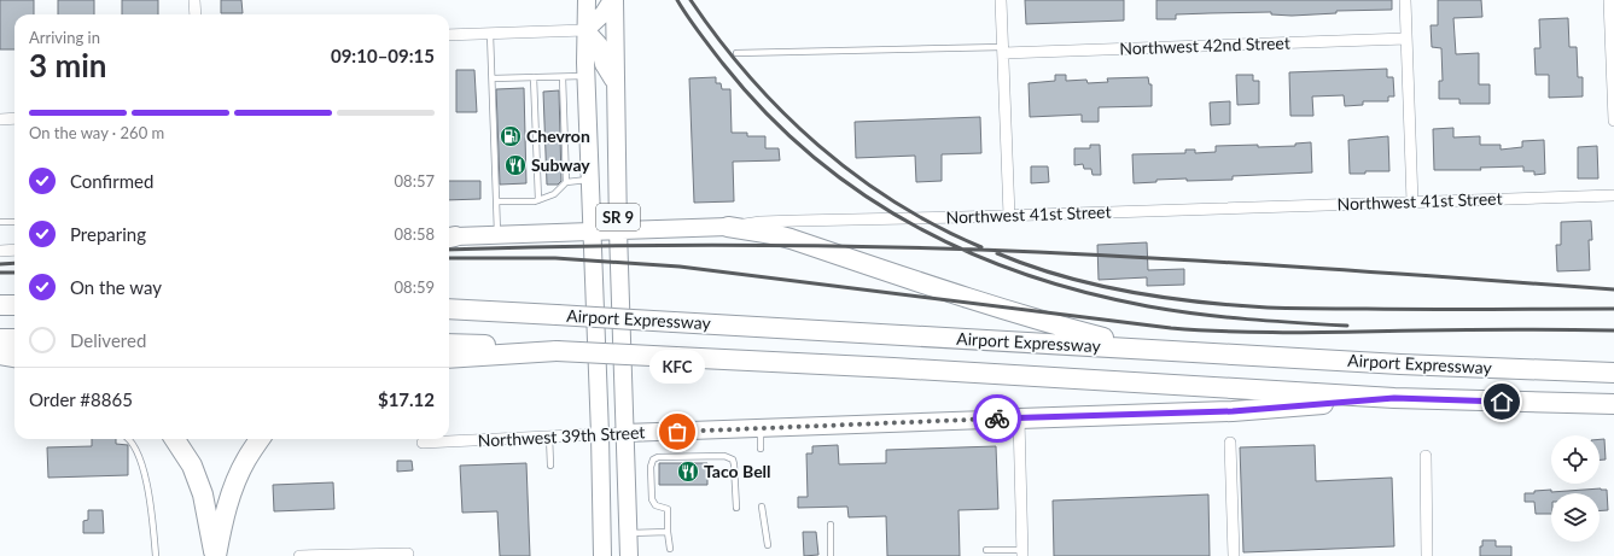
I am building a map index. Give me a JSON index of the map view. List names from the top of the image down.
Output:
{
  "streets": {
    "highway": ["Airport Expressway"],
    "main road": ["Northwest 41st Street", "SR 9", "Northwest 39th Street"],
    "street": ["Northwest 42nd Street"]
  },
  "crossings": [
    ["Northwest 41st Street", "SR 9"],
    ["SR 9", "Northwest 39th Street"]
  ],
  "places": {
    "fuel station": ["Chevron"],
    "restaurant": ["Subway", "Taco Bell"],
    "other": ["KFC"]
  },
  "page": {
    "heading": ["3 min", "Arriving in", "09:10–09:15"],
    "panel": ["Order #8865", "$17.12"],
    "bar": "On the way · 260 m",
    "list": [
      ["Confirmed", "08:57"],
      ["Preparing", "08:58"],
      ["On the way", "08:59"],
      "Delivered"
    ],
    "bubble": "KFC"
  }
}
